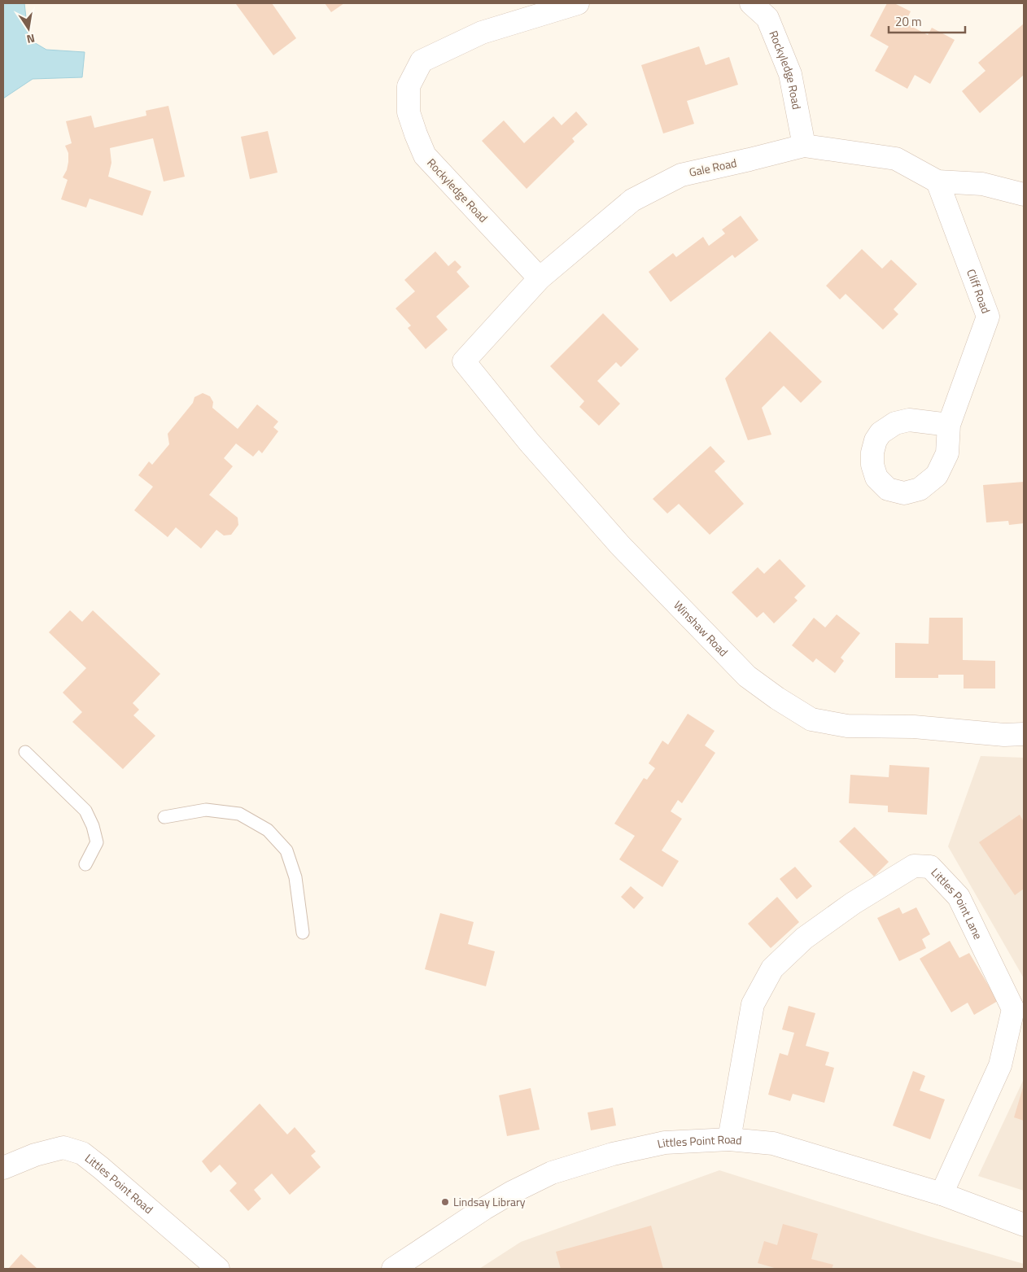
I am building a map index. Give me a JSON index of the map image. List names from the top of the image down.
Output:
{
  "streets": {
    "street": [
      "Rockyledge Road",
      "Gale Road",
      "Cliff Road",
      "Winshaw Road",
      "Littles Point Lane",
      "Littles Point Road"
    ]
  },
  "crossings": [
    ["Rockyledge Road", "Gale Road"],
    ["Gale Road", "Cliff Road"],
    ["Gale Road", "Winshaw Road"],
    ["Littles Point Lane", "Littles Point Road"]
  ],
  "places": ["Lindsay Library"],
  "scale_bar": "20 m",
  "north": "bottom"
}
